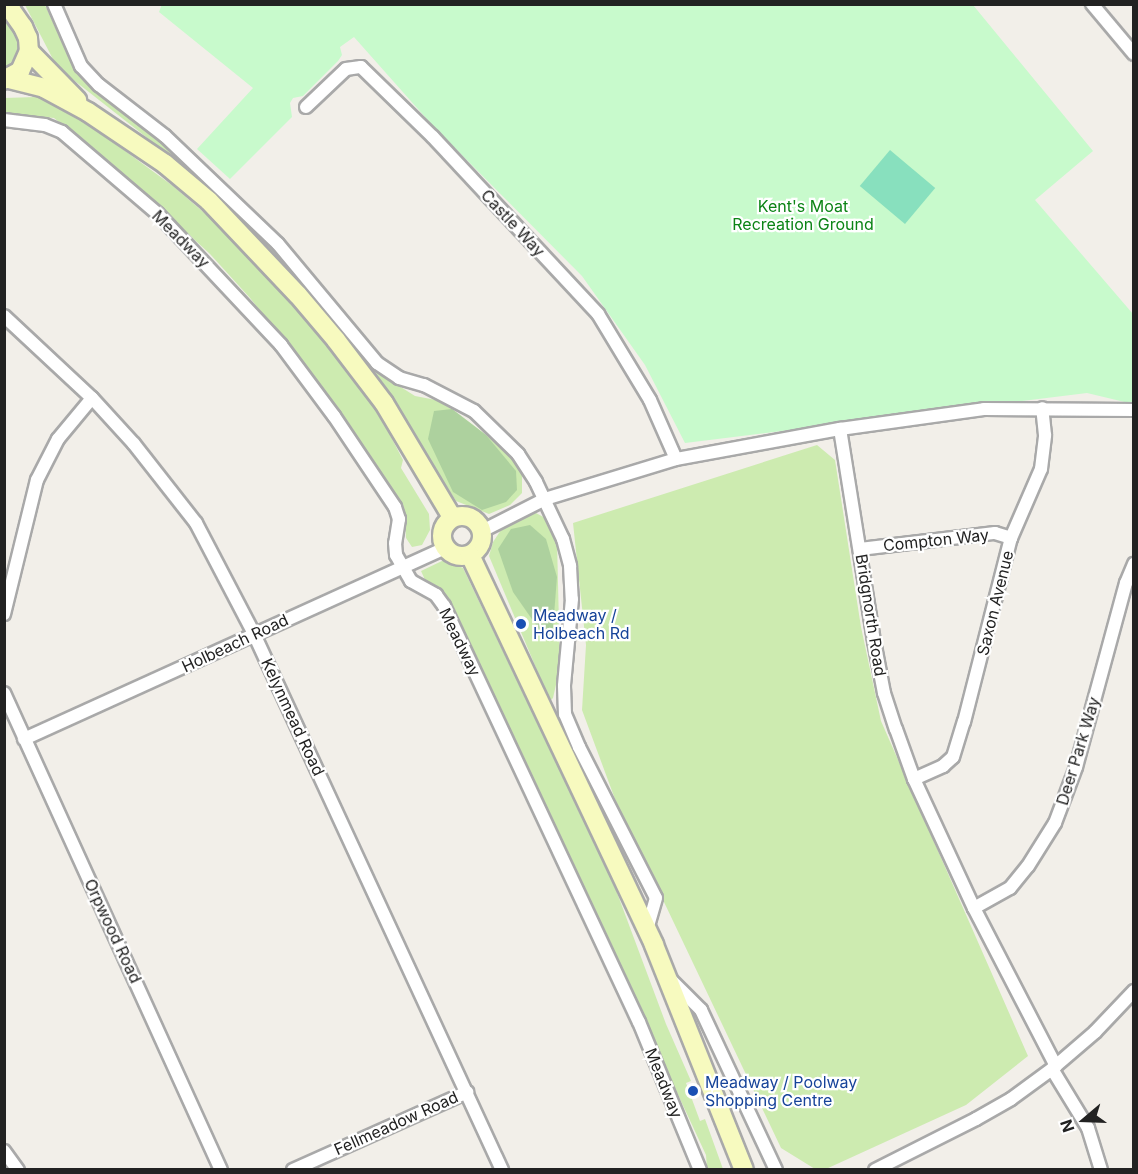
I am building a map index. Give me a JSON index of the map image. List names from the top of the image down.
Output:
{
  "streets": {
    "street": [
      "Castle Way",
      "Meadway",
      "Compton Way",
      "Saxon Avenue",
      "Bridgnorth Road",
      "Holbeach Road",
      "Kelynmead Road",
      "Deer Park Way",
      "Orpwood Road",
      "Fellmeadow Road"
    ]
  },
  "crossings": [
    ["Meadway", "Holbeach Road"],
    ["Compton Way", "Saxon Avenue"],
    ["Compton Way", "Bridgnorth Road"],
    ["Saxon Avenue", "Bridgnorth Road"],
    ["Bridgnorth Road", "Deer Park Way"],
    ["Holbeach Road", "Kelynmead Road"],
    ["Holbeach Road", "Orpwood Road"],
    ["Kelynmead Road", "Fellmeadow Road"]
  ],
  "parks": ["Kent's Moat Recreation Ground"],
  "places": ["Meadway / Holbeach Rd", "Meadway / Poolway Shopping Centre"],
  "north": "left"
}
